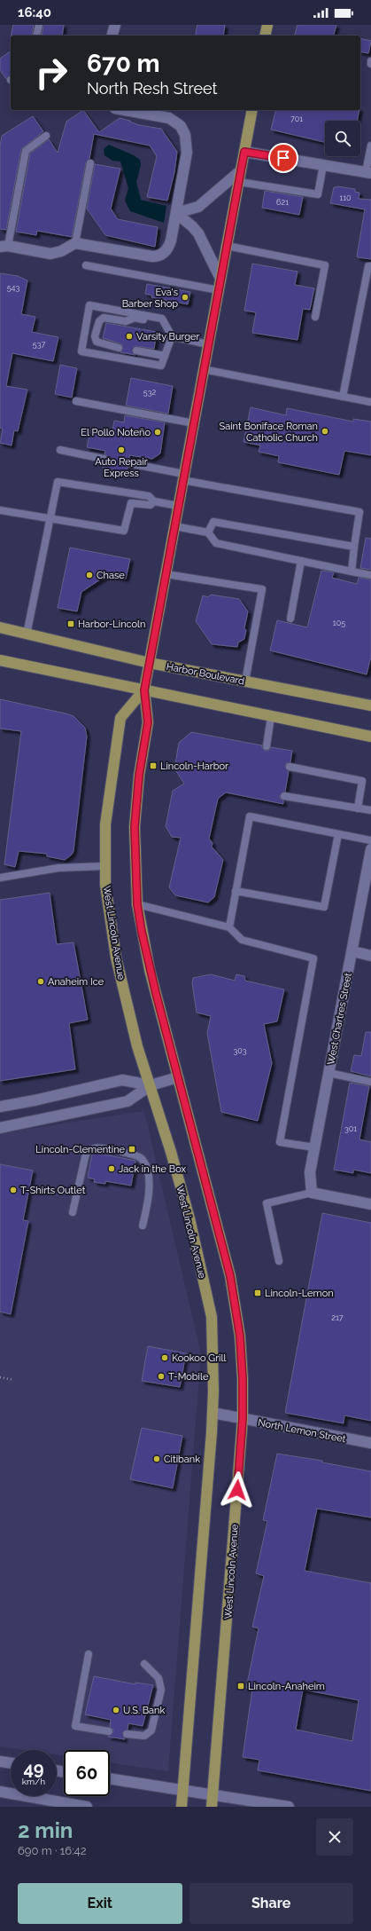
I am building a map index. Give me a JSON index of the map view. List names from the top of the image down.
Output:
{
  "streets": {
    "main road": ["Harbor Boulevard", "West Lincoln Avenue"],
    "street": ["West Chartres Street", "North Lemon Street"]
  },
  "crossings": [
    ["Harbor Boulevard", "West Lincoln Avenue"],
    ["West Lincoln Avenue", "North Lemon Street"]
  ],
  "places": {
    "other": [
      "Eva's Barber Shop",
      "Varsity Burger",
      "Saint Boniface Roman Catholic Church",
      "El Pollo Noteño",
      "Auto Repair Express",
      "Chase",
      "Anaheim Ice",
      "Jack in the Box",
      "T-Shirts Outlet",
      "Kookoo Grill",
      "T-Mobile",
      "Citibank",
      "U.S. Bank"
    ],
    "transit": [
      "Harbor-Lincoln",
      "Lincoln-Harbor",
      "Lincoln-Clementine",
      "Lincoln-Lemon",
      "Lincoln-Anaheim"
    ]
  },
  "house_numbers": [
    "701",
    "110",
    "621",
    "543",
    "537",
    "532",
    "105",
    "303",
    "301",
    "217"
  ],
  "page": {
    "status": "16:40",
    "turn": ["670 m", "North Resh Street"],
    "speed": "49 km/h",
    "limit": "60",
    "heading": ["2 min", "690 m · 16:42"],
    "buttons": ["Exit", "Share"]
  }
}
